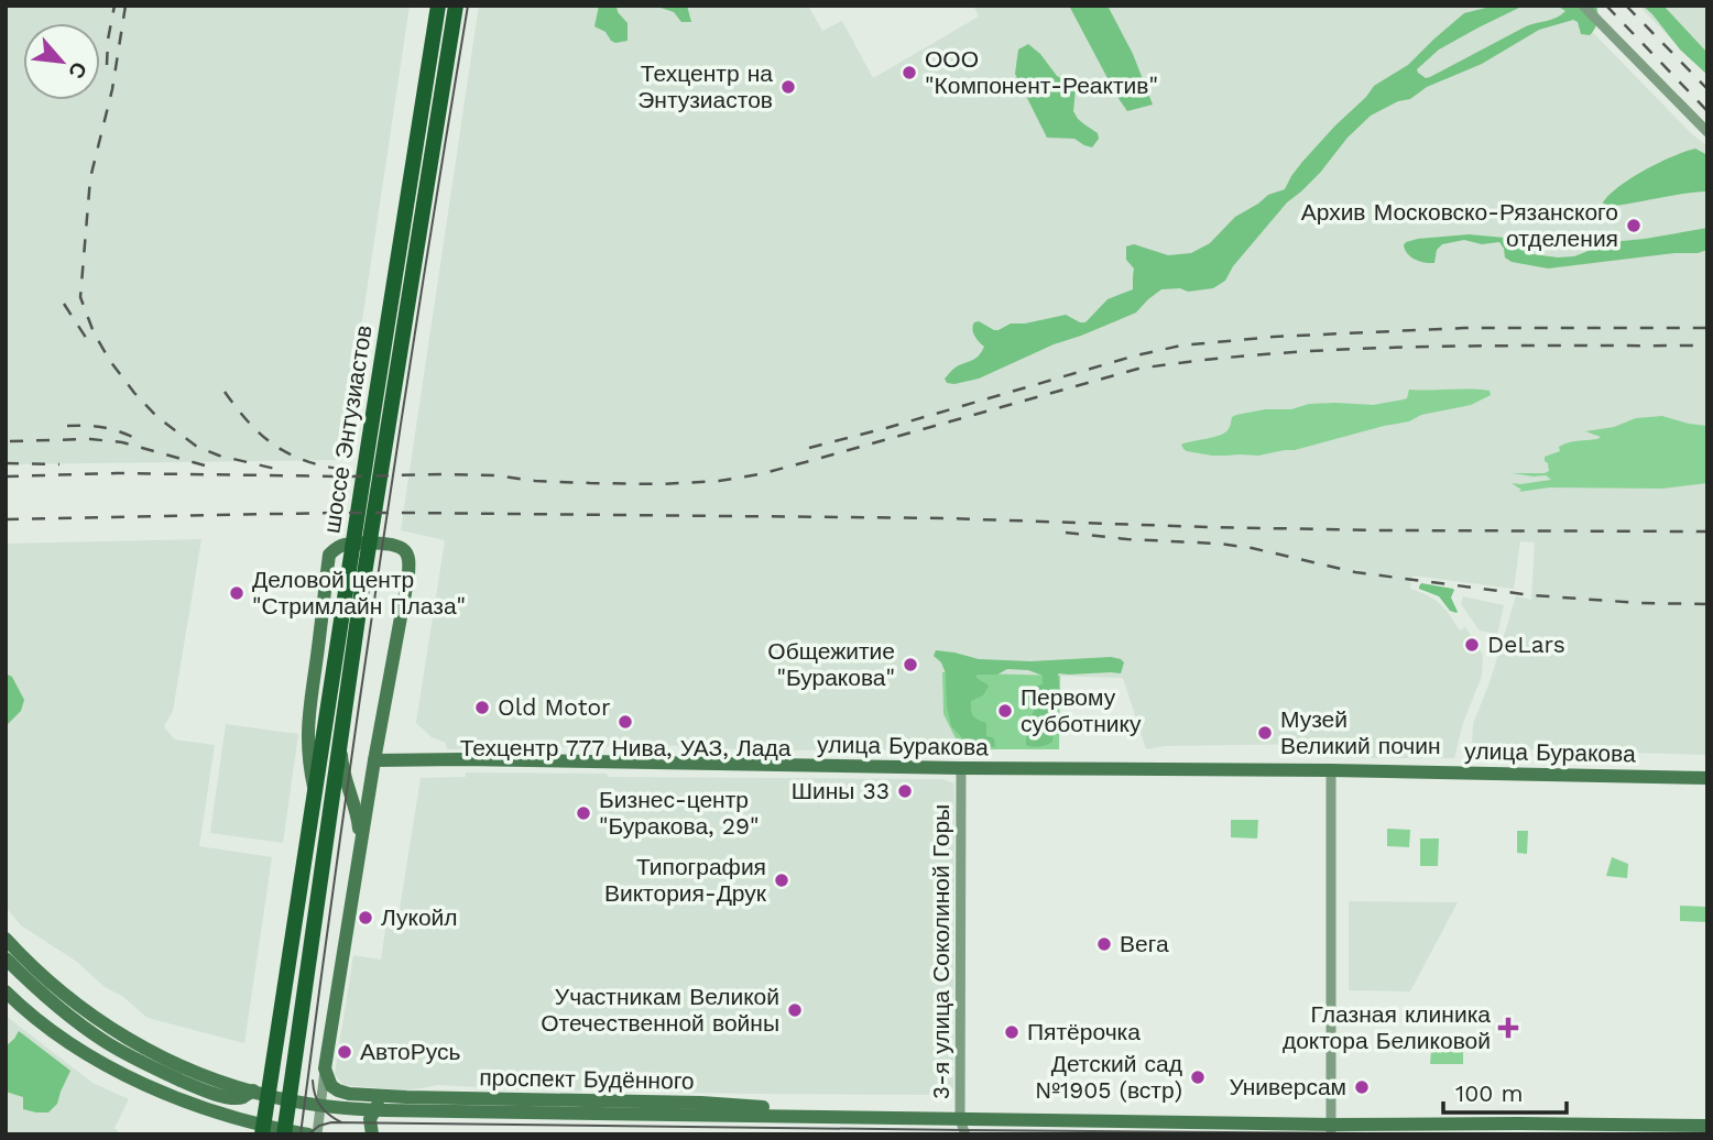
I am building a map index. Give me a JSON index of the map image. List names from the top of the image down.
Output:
{
  "streets": {
    "main road": ["шоссе Энтузиастов", "улица Буракова", "проспект Будённого"],
    "street": ["3-я улица Соколиной Горы"]
  },
  "crossings": [
    ["улица Буракова", "3-я улица Соколиной Горы"],
    ["3-я улица Соколиной Горы", "проспект Будённого"]
  ],
  "places": {
    "other": [
      "ООО \"Компонент-Реактив\"",
      "Техцентр на Энтузиастов",
      "Архив Московско-Рязанского отделения",
      "Деловой центр \"Стримлайн Плаза\"",
      "DeLars",
      "Общежитие \"Буракова\"",
      "Old Motor",
      "Первому субботнику",
      "Техцентр 777 Нива, УАЗ, Лада",
      "Музей Великий почин",
      "Шины 33",
      "Бизнес-центр \"Буракова, 29\"",
      "Типография Виктория-Друк",
      "Лукойл",
      "Вега",
      "Участникам Великой Отечественной войны",
      "Пятёрочка",
      "АвтоРусь",
      "Детский сад №1905 (встр)",
      "Универсам"
    ],
    "health": ["Глазная клиника доктора Беликовой"]
  },
  "scale_bar": "100 m",
  "north": "bottom right"
}
